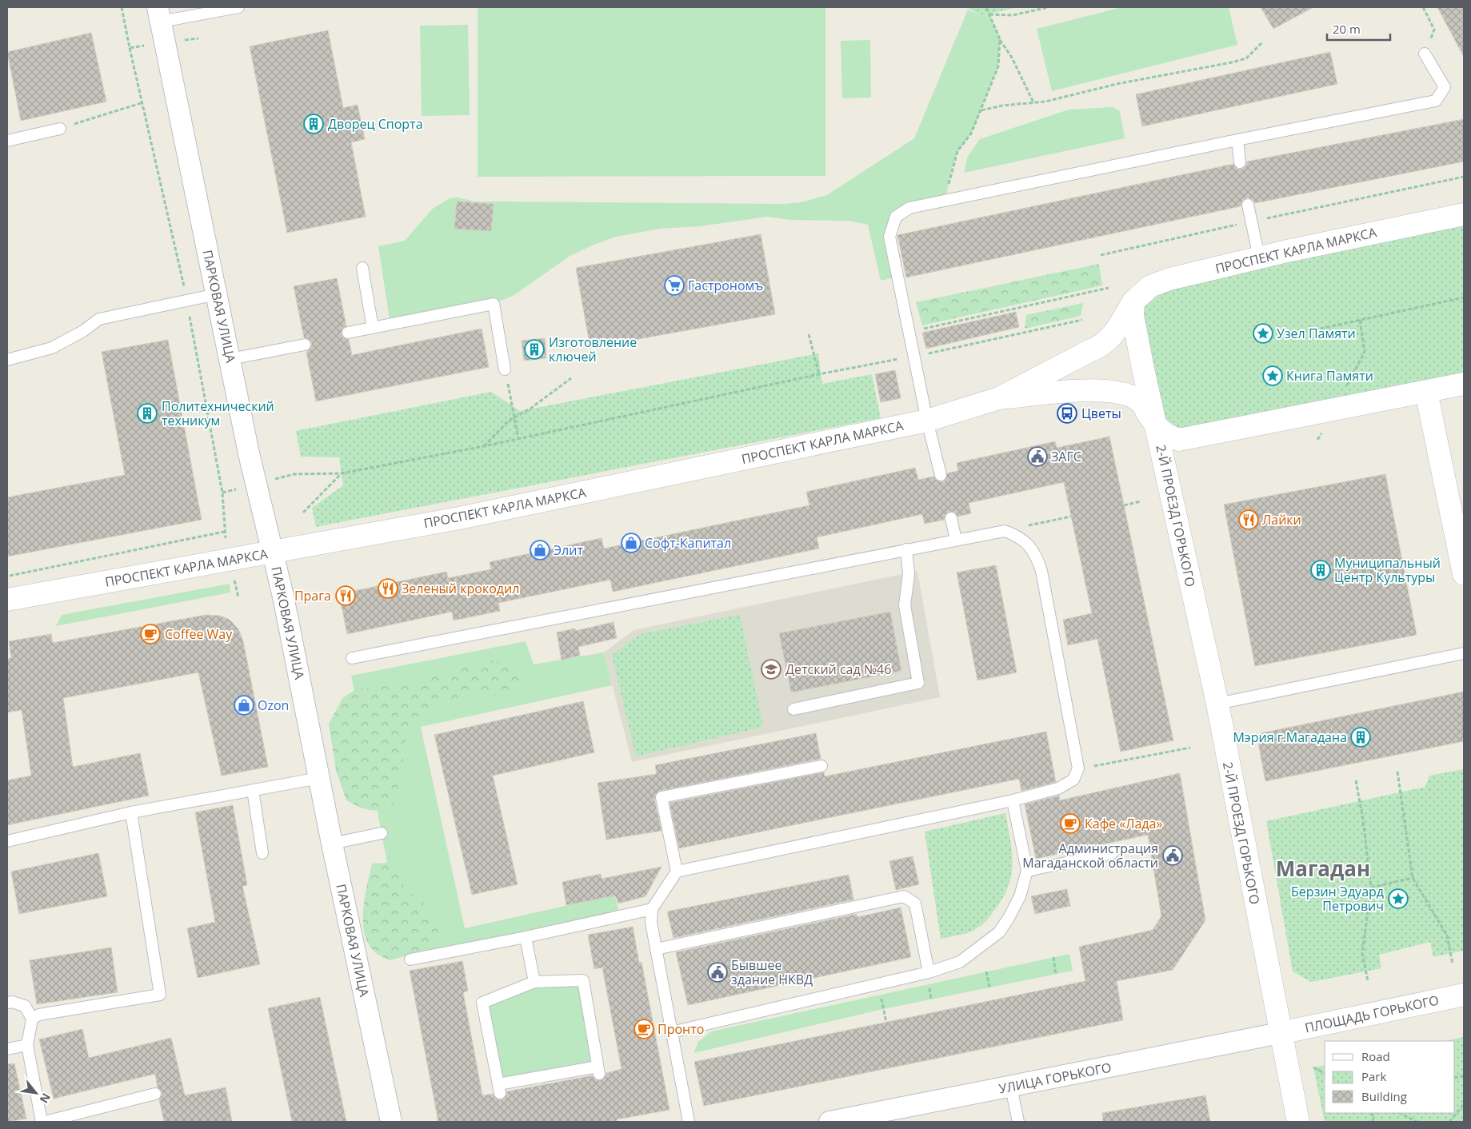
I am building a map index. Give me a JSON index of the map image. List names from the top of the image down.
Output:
{
  "streets": {
    "street": [
      "ПРОСПЕКТ КАРЛА МАРКСА",
      "ПАРКОВАЯ УЛИЦА",
      "2-Й ПРОЕЗД ГОРЬКОГО",
      "ПЛОЩАДЬ ГОРЬКОГО",
      "УЛИЦА ГОРЬКОГО"
    ]
  },
  "crossings": [
    ["ПРОСПЕКТ КАРЛА МАРКСА", "ПАРКОВАЯ УЛИЦА"],
    ["ПРОСПЕКТ КАРЛА МАРКСА", "2-Й ПРОЕЗД ГОРЬКОГО"],
    ["2-Й ПРОЕЗД ГОРЬКОГО", "ПЛОЩАДЬ ГОРЬКОГО"],
    ["2-Й ПРОЕЗД ГОРЬКОГО", "УЛИЦА ГОРЬКОГО"],
    ["ПЛОЩАДЬ ГОРЬКОГО", "УЛИЦА ГОРЬКОГО"]
  ],
  "districts": ["Магадан"],
  "places": {
    "building": [
      "Дворец Спорта",
      "Изготовление ключей",
      "Политехнический техникум",
      "Муниципальный Центр Культуры",
      "Мэрия г.Магадана"
    ],
    "supermarket": ["Гастрономъ"],
    "place": ["Узел Памяти", "Книга Памяти", "Берзин Эдуард Петрович"],
    "bus stop": ["Цветы"],
    "public building": ["ЗАГС", "Администрация Магаданской области", "Бывшее здание НКВД"],
    "restaurant": ["Лайки", "Зеленый крокодил", "Прага"],
    "shop": ["Софт-Капитал", "Элит", "Ozon"],
    "cafe": ["Coffee Way", "Кафе «Лада»", "Пронто"],
    "school or university": ["Детский сад №46"]
  },
  "legend": ["Road", "Park", "Building"],
  "scale_bar": "20 m",
  "north": "bottom right"
}
